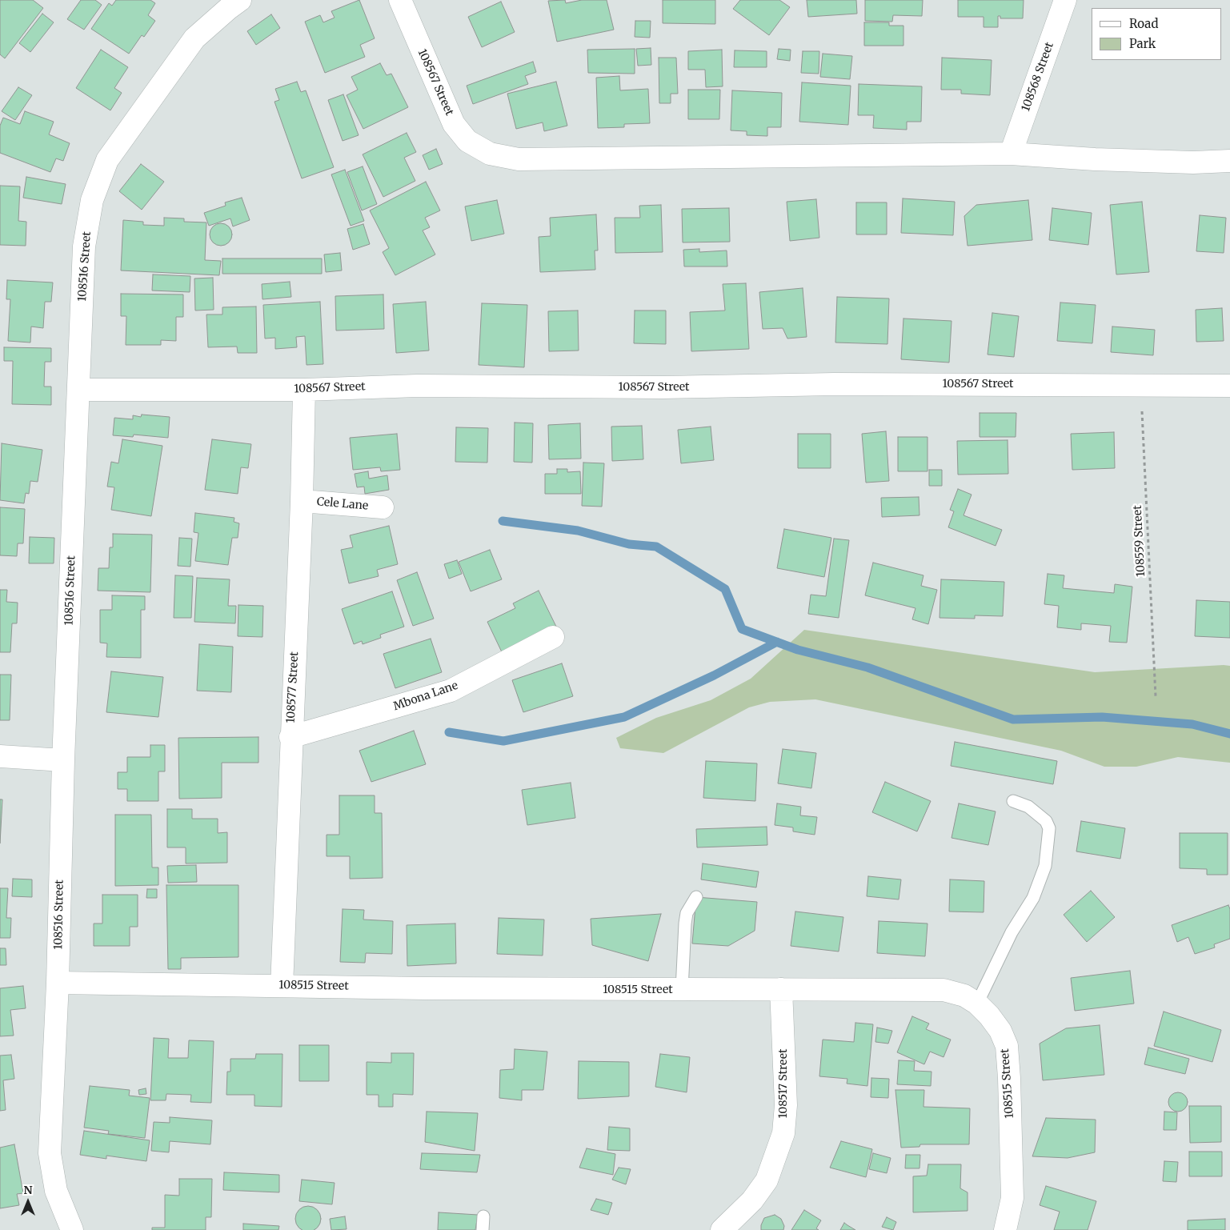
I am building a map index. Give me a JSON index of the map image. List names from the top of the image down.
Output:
{
  "streets": {
    "street": [
      "108568 Street",
      "108567 Street",
      "108516 Street",
      "Cele Lane",
      "108577 Street",
      "Mbona Lane",
      "108515 Street",
      "108517 Street"
    ],
    "path": ["108559 Street"]
  },
  "crossings": [
    ["108568 Street", "108567 Street"],
    ["108567 Street", "108516 Street"],
    ["108567 Street", "108559 Street"],
    ["108567 Street", "108577 Street"],
    ["108516 Street", "108515 Street"],
    ["Cele Lane", "108577 Street"],
    ["108577 Street", "Mbona Lane"],
    ["108577 Street", "108515 Street"],
    ["108515 Street", "108517 Street"]
  ],
  "legend": ["Road", "Park"],
  "north": "top"
}
